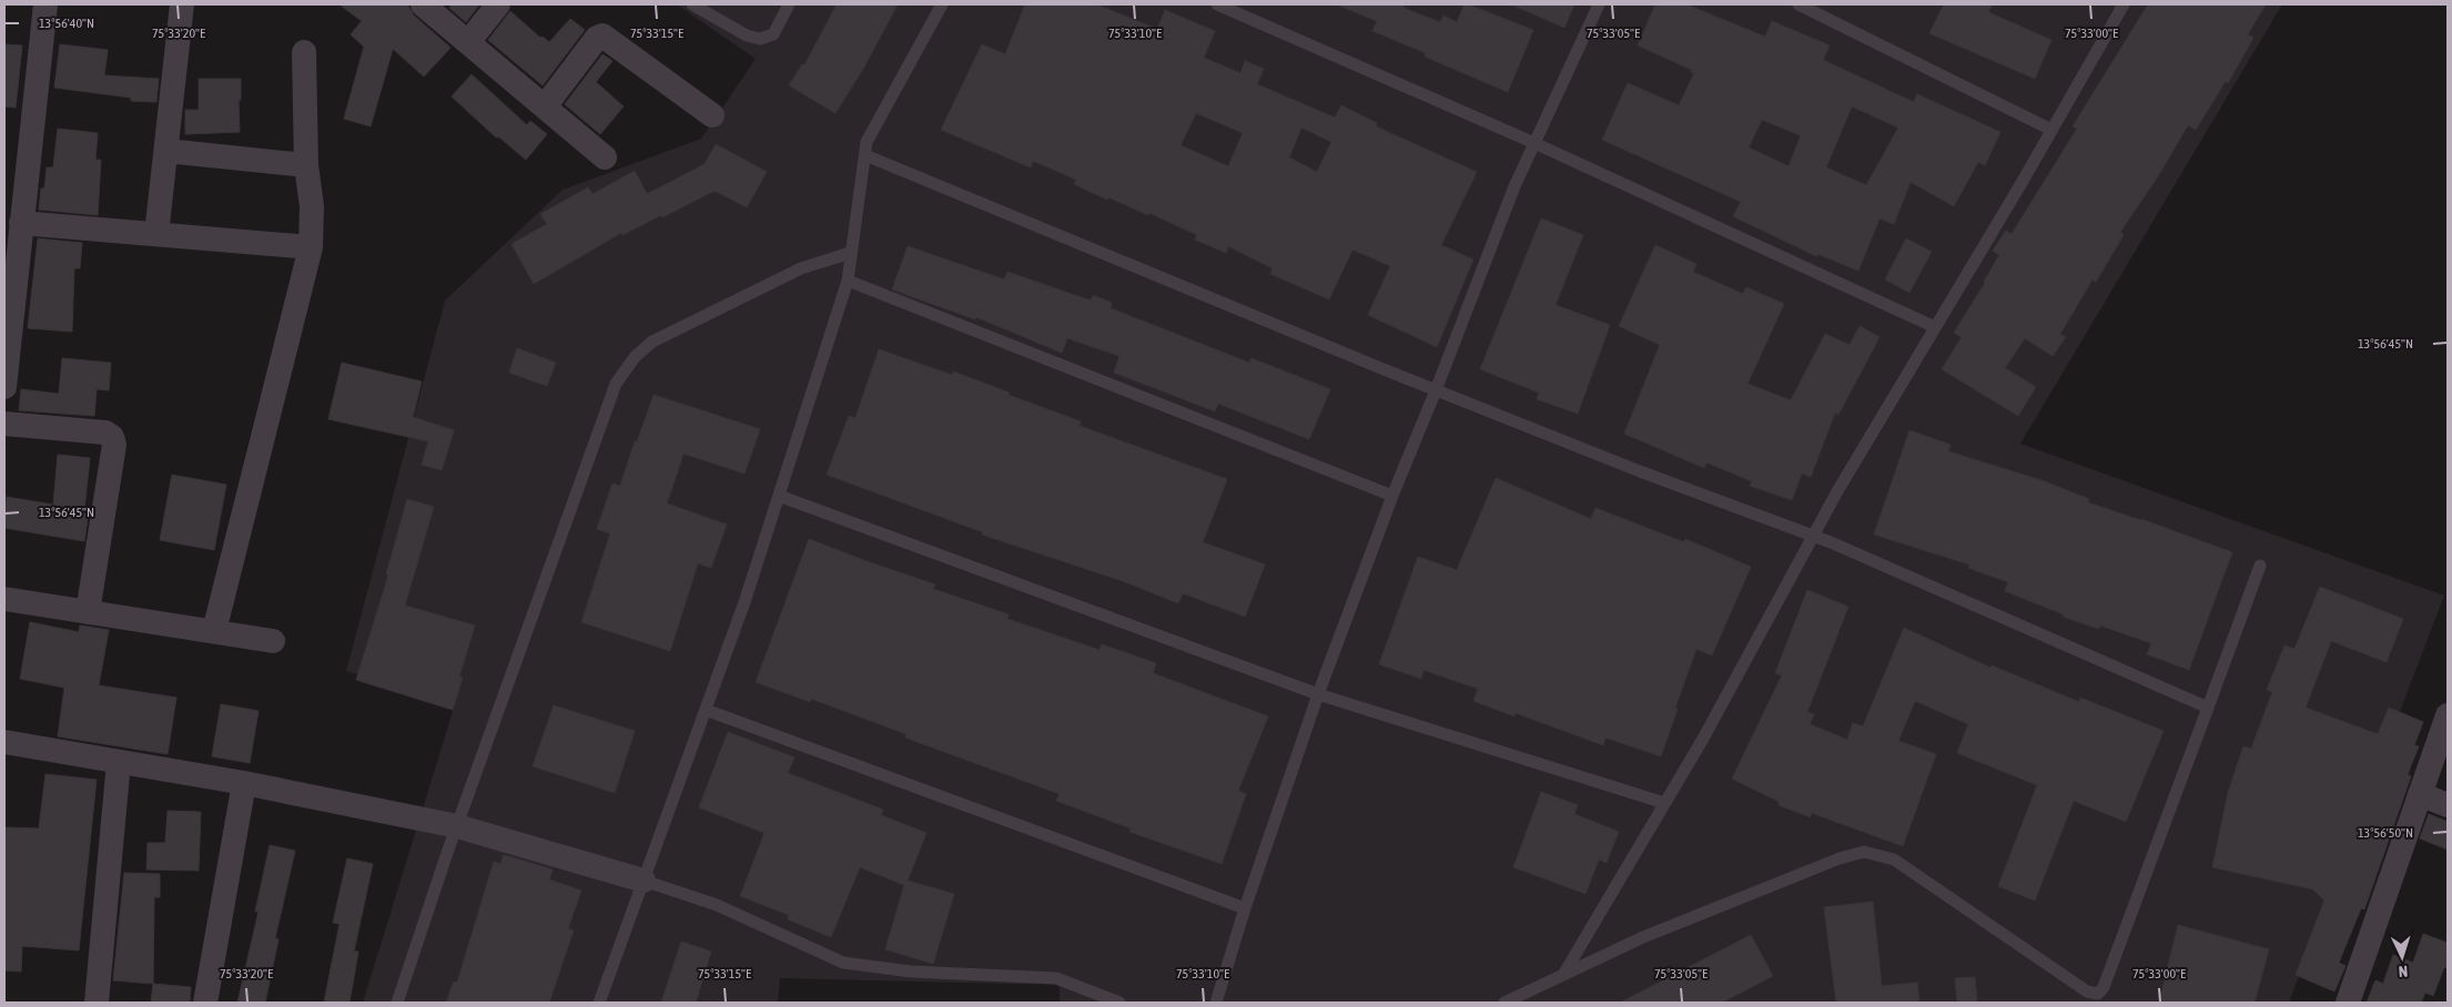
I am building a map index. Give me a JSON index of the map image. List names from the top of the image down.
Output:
{
  "north": "bottom",
  "coordinates": [
    "13°56'40\"N",
    "75°33'20\"E",
    "75°33'15\"E",
    "75°33'10\"E",
    "75°33'05\"E",
    "75°33'00\"E",
    "13°56'45\"N",
    "13°56'50\"N"
  ]
}
